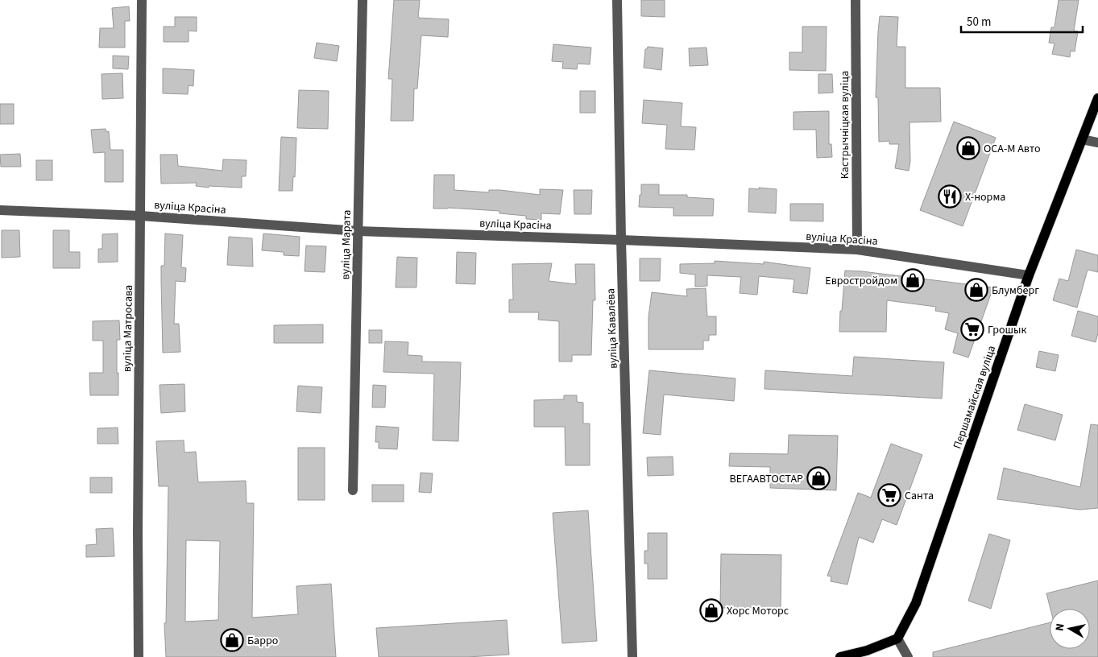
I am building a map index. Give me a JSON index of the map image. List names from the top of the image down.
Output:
{
  "streets": {
    "main road": ["Першамайская вуліца"],
    "street": [
      "Кастрычніцкая вуліца",
      "вуліца Красіна",
      "вуліца Марата",
      "вуліца Матросава",
      "вуліца Кавалёва"
    ]
  },
  "crossings": [
    ["Кастрычніцкая вуліца", "вуліца Красіна"],
    ["вуліца Красіна", "вуліца Марата"],
    ["вуліца Красіна", "вуліца Матросава"],
    ["вуліца Красіна", "вуліца Кавалёва"],
    ["вуліца Красіна", "Першамайская вуліца"]
  ],
  "places": {
    "shop": [
      "ОСА-М Авто",
      "Евростройдом",
      "Блумберг",
      "ВЕГААВТОСТАР",
      "Хорс Моторс",
      "Барро"
    ],
    "restaurant": ["Х-норма"],
    "supermarket": ["Грошык", "Санта"]
  },
  "scale_bar": "50 m",
  "north": "left"
}
